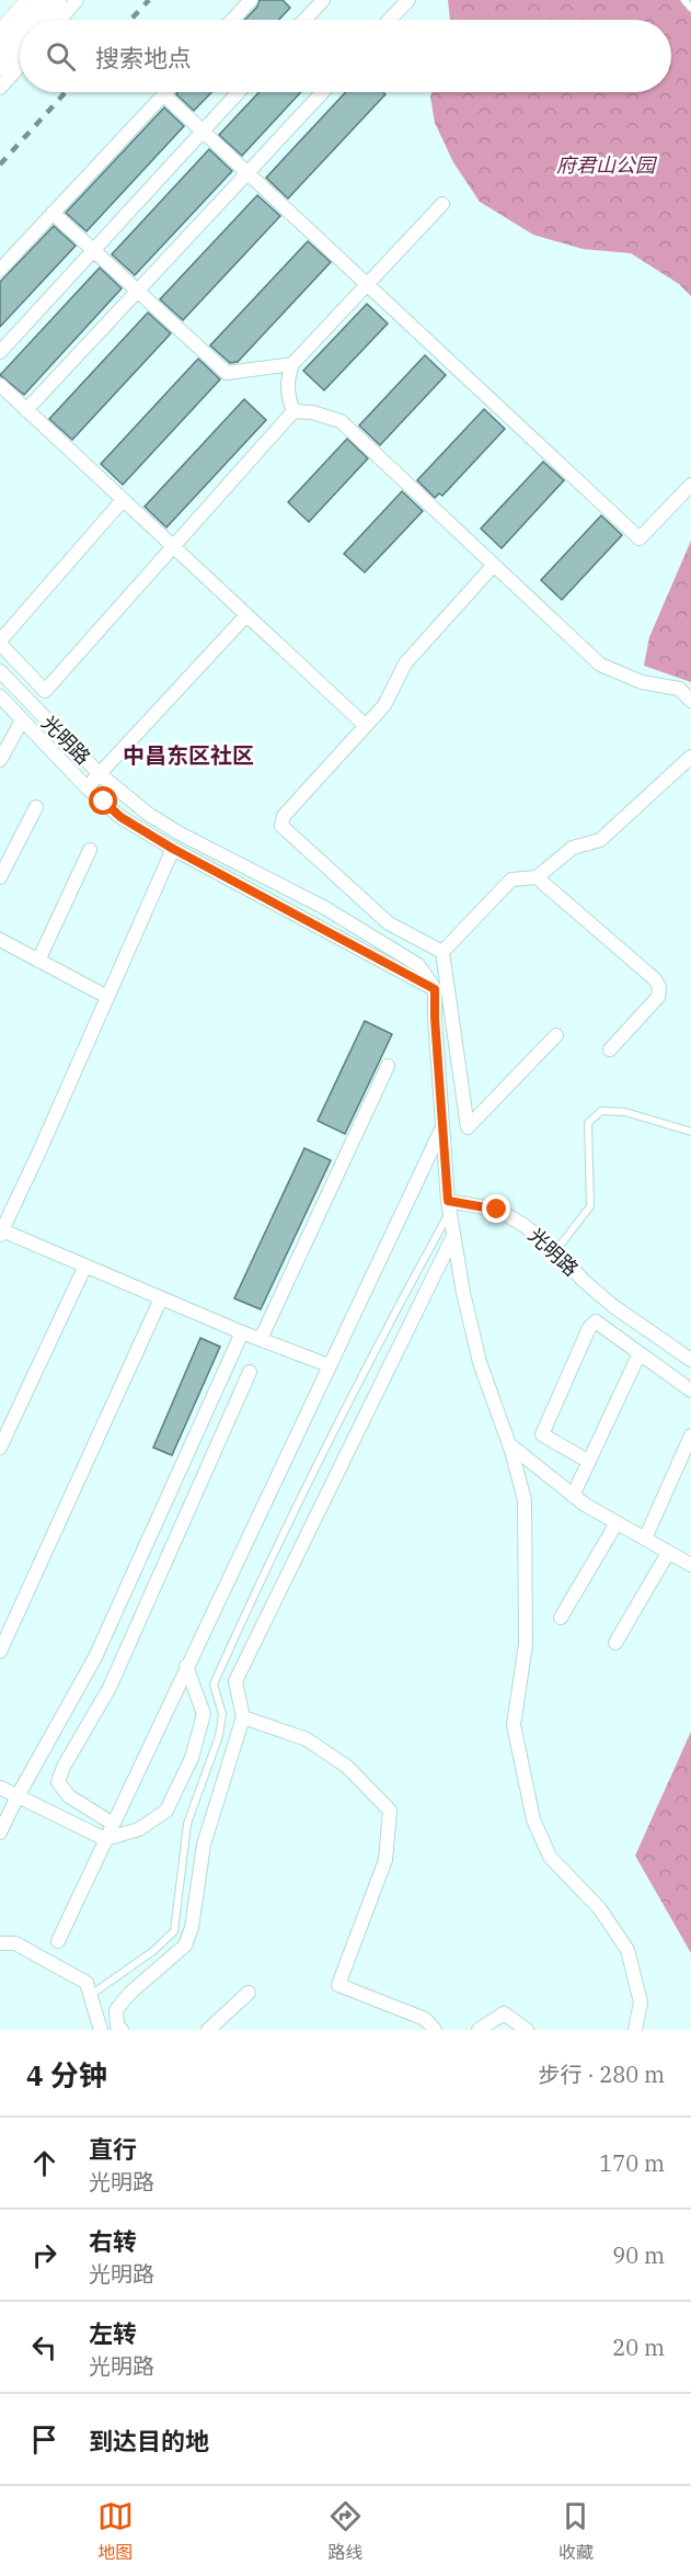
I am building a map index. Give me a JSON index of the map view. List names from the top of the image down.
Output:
{
  "streets": {
    "street": ["光明路"]
  },
  "districts": ["中昌东区社区"],
  "parks": ["府君山公园"],
  "page": {
    "search": "搜索地点",
    "heading": ["4 分钟", "步行 · 280 m"],
    "list": [
      ["直行", "光明路", "170 m"],
      ["右转", "光明路", "90 m"],
      ["左转", "光明路", "20 m"],
      "到达目的地"
    ],
    "nav": ["地图", "路线", "收藏"]
  }
}
